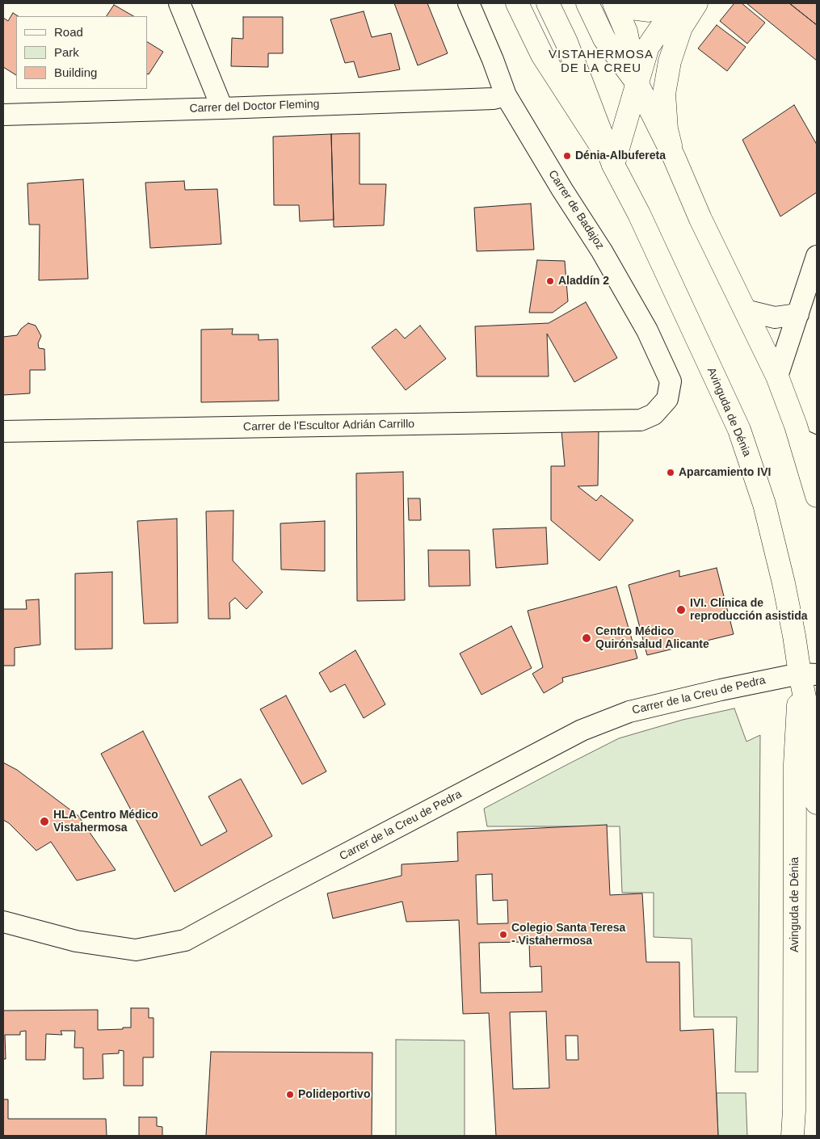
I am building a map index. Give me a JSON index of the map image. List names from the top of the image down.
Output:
{
  "streets": {
    "main road": ["Avinguda de Dénia"],
    "street": [
      "Carrer del Doctor Fleming",
      "Carrer de Badajoz",
      "Carrer de l'Escultor Adrián Carrillo",
      "Carrer de la Creu de Pedra"
    ]
  },
  "crossings": [
    ["Carrer del Doctor Fleming", "Carrer de Badajoz"],
    ["Carrer de Badajoz", "Carrer de l'Escultor Adrián Carrillo"],
    ["Avinguda de Dénia", "Carrer de la Creu de Pedra"]
  ],
  "districts": ["VISTAHERMOSA DE LA CREU"],
  "places": [
    "Dénia-Albufereta",
    "Aladdín 2",
    "Aparcamiento IVI",
    "IVI. Clínica de reproducción asistida",
    "Centro Médico Quirónsalud Alicante",
    "HLA Centro Médico Vistahermosa",
    "Colegio Santa Teresa - Vistahermosa",
    "Polideportivo"
  ],
  "legend": ["Road", "Park", "Building"]
}
